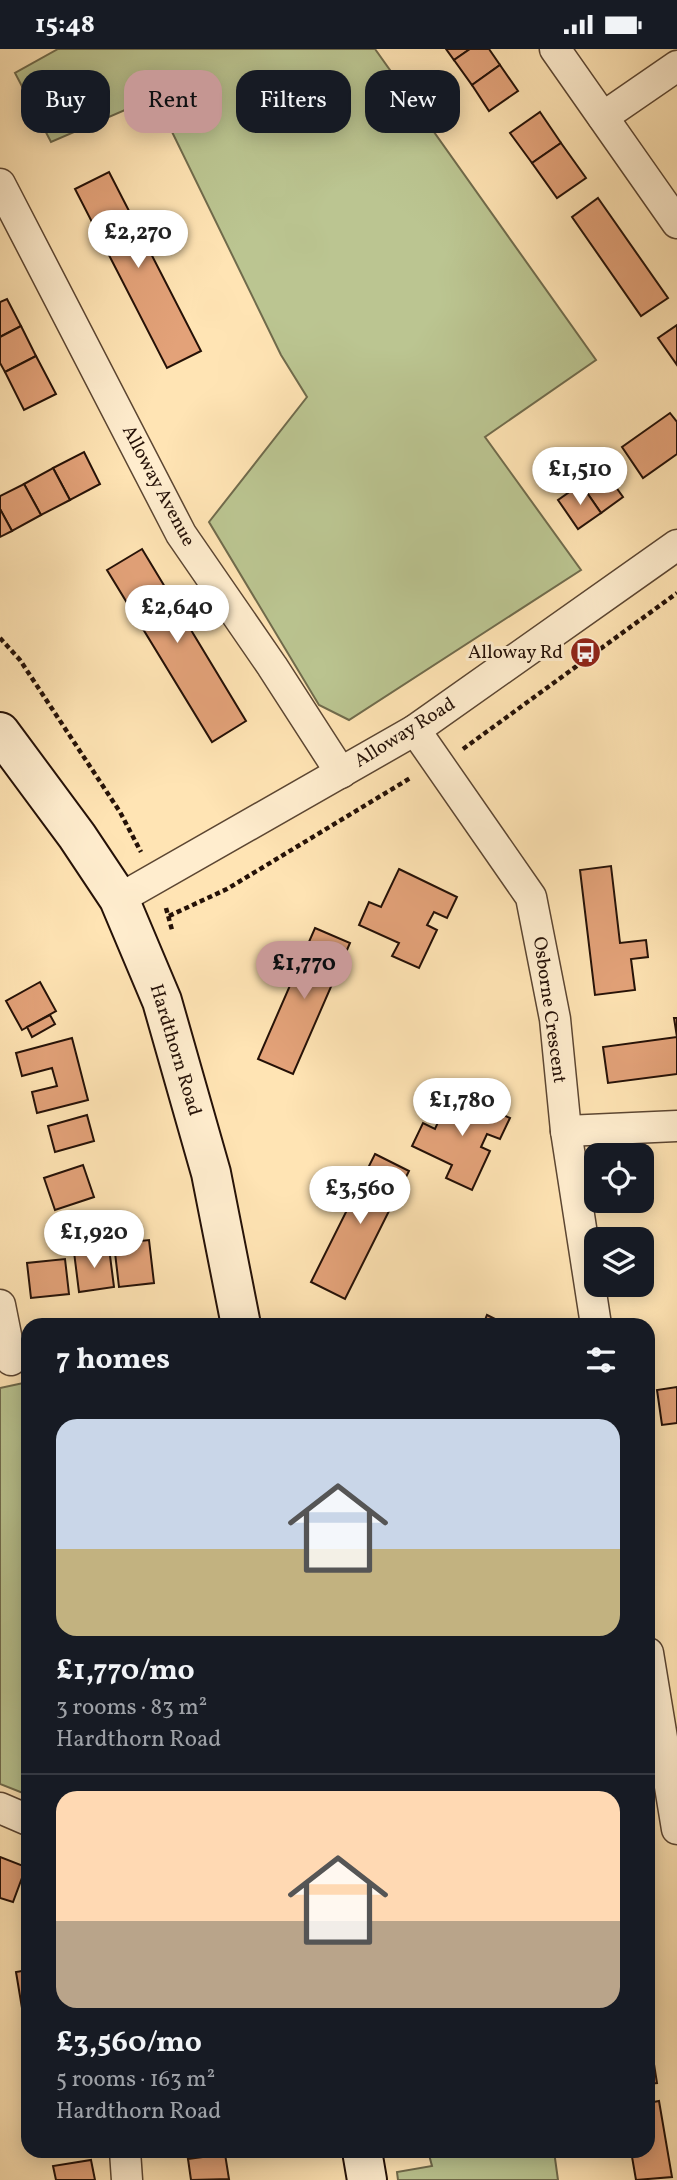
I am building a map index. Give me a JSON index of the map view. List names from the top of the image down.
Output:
{
  "streets": {
    "street": [
      "Alloway Avenue",
      "Alloway Road",
      "Osborne Crescent",
      "Hardthorn Road"
    ]
  },
  "crossings": [
    ["Alloway Avenue", "Alloway Road"],
    ["Alloway Road", "Osborne Crescent"],
    ["Alloway Road", "Hardthorn Road"]
  ],
  "places": {
    "bus stop": ["Alloway Rd"]
  },
  "page": {
    "status": "15:48",
    "chip": [
      "Buy",
      "Rent",
      "Filters",
      "New"
    ],
    "price": [
      "£2,270",
      "£1,510",
      "£2,640",
      "£1,770",
      "£1,780",
      "£3,560",
      "£1,920"
    ],
    "heading": "7 homes",
    "list": [
      {
        "name": "£1,770/mo",
        "note": "3 rooms · 83 m² · Hardthorn Road"
      },
      {
        "name": "£3,560/mo",
        "note": "5 rooms · 163 m² · Hardthorn Road"
      }
    ]
  }
}
